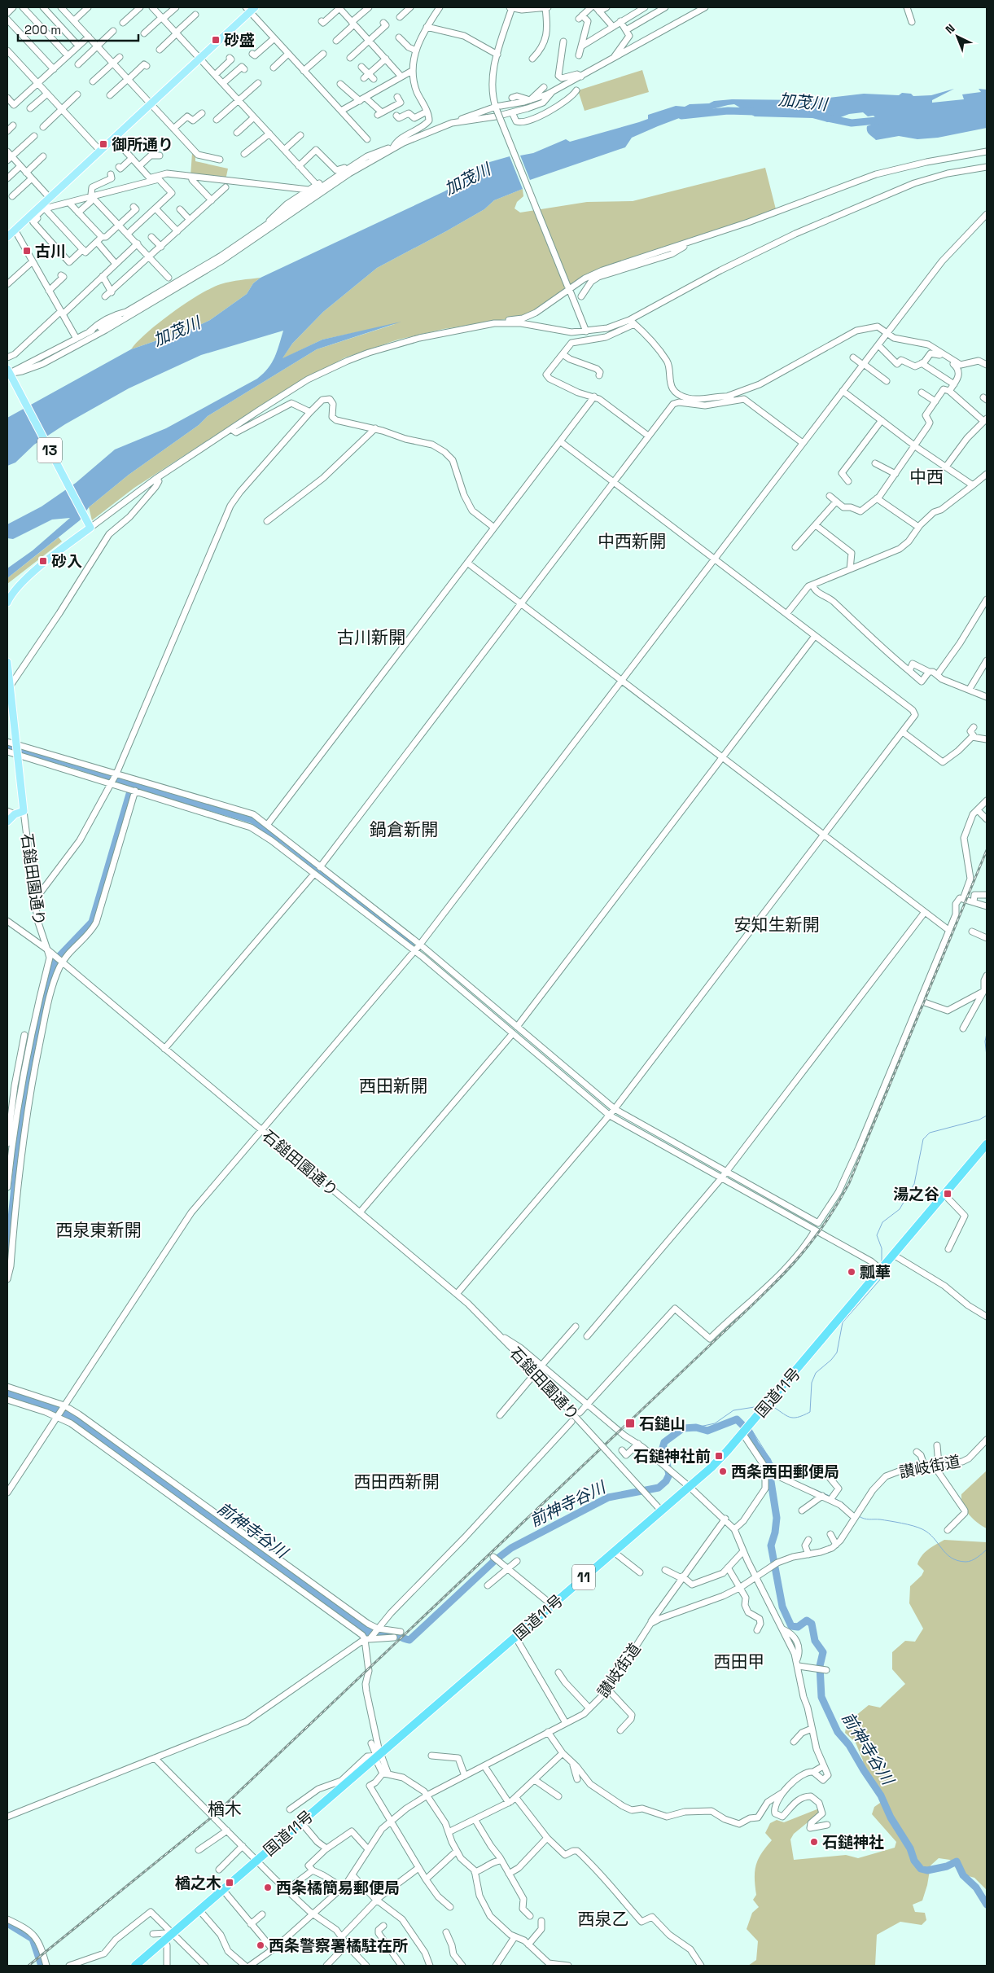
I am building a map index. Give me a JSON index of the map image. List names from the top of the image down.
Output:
{
  "streets": {
    "highway": ["国道11号", "11"],
    "main road": ["13"],
    "street": ["石鎚田園通り", "讃岐街道"]
  },
  "crossings": [
    ["石鎚田園通り", "国道11号"]
  ],
  "districts": [
    "中西",
    "中西新開",
    "古川新開",
    "鍋倉新開",
    "安知生新開",
    "西田新開",
    "西泉東新開",
    "西田西新開",
    "西田甲",
    "楢木",
    "西泉乙"
  ],
  "water": ["加茂川", "前神寺谷川"],
  "places": {
    "transit": [
      "砂盛",
      "御所通り",
      "古川",
      "砂入",
      "湯之谷",
      "石鎚山",
      "石鎚神社前",
      "楢之木"
    ],
    "other": [
      "瓢華",
      "西条西田郵便局",
      "石鎚神社",
      "西条橘簡易郵便局",
      "西条警察署橘駐在所"
    ]
  },
  "scale_bar": "200 m",
  "north": "top left"
}
